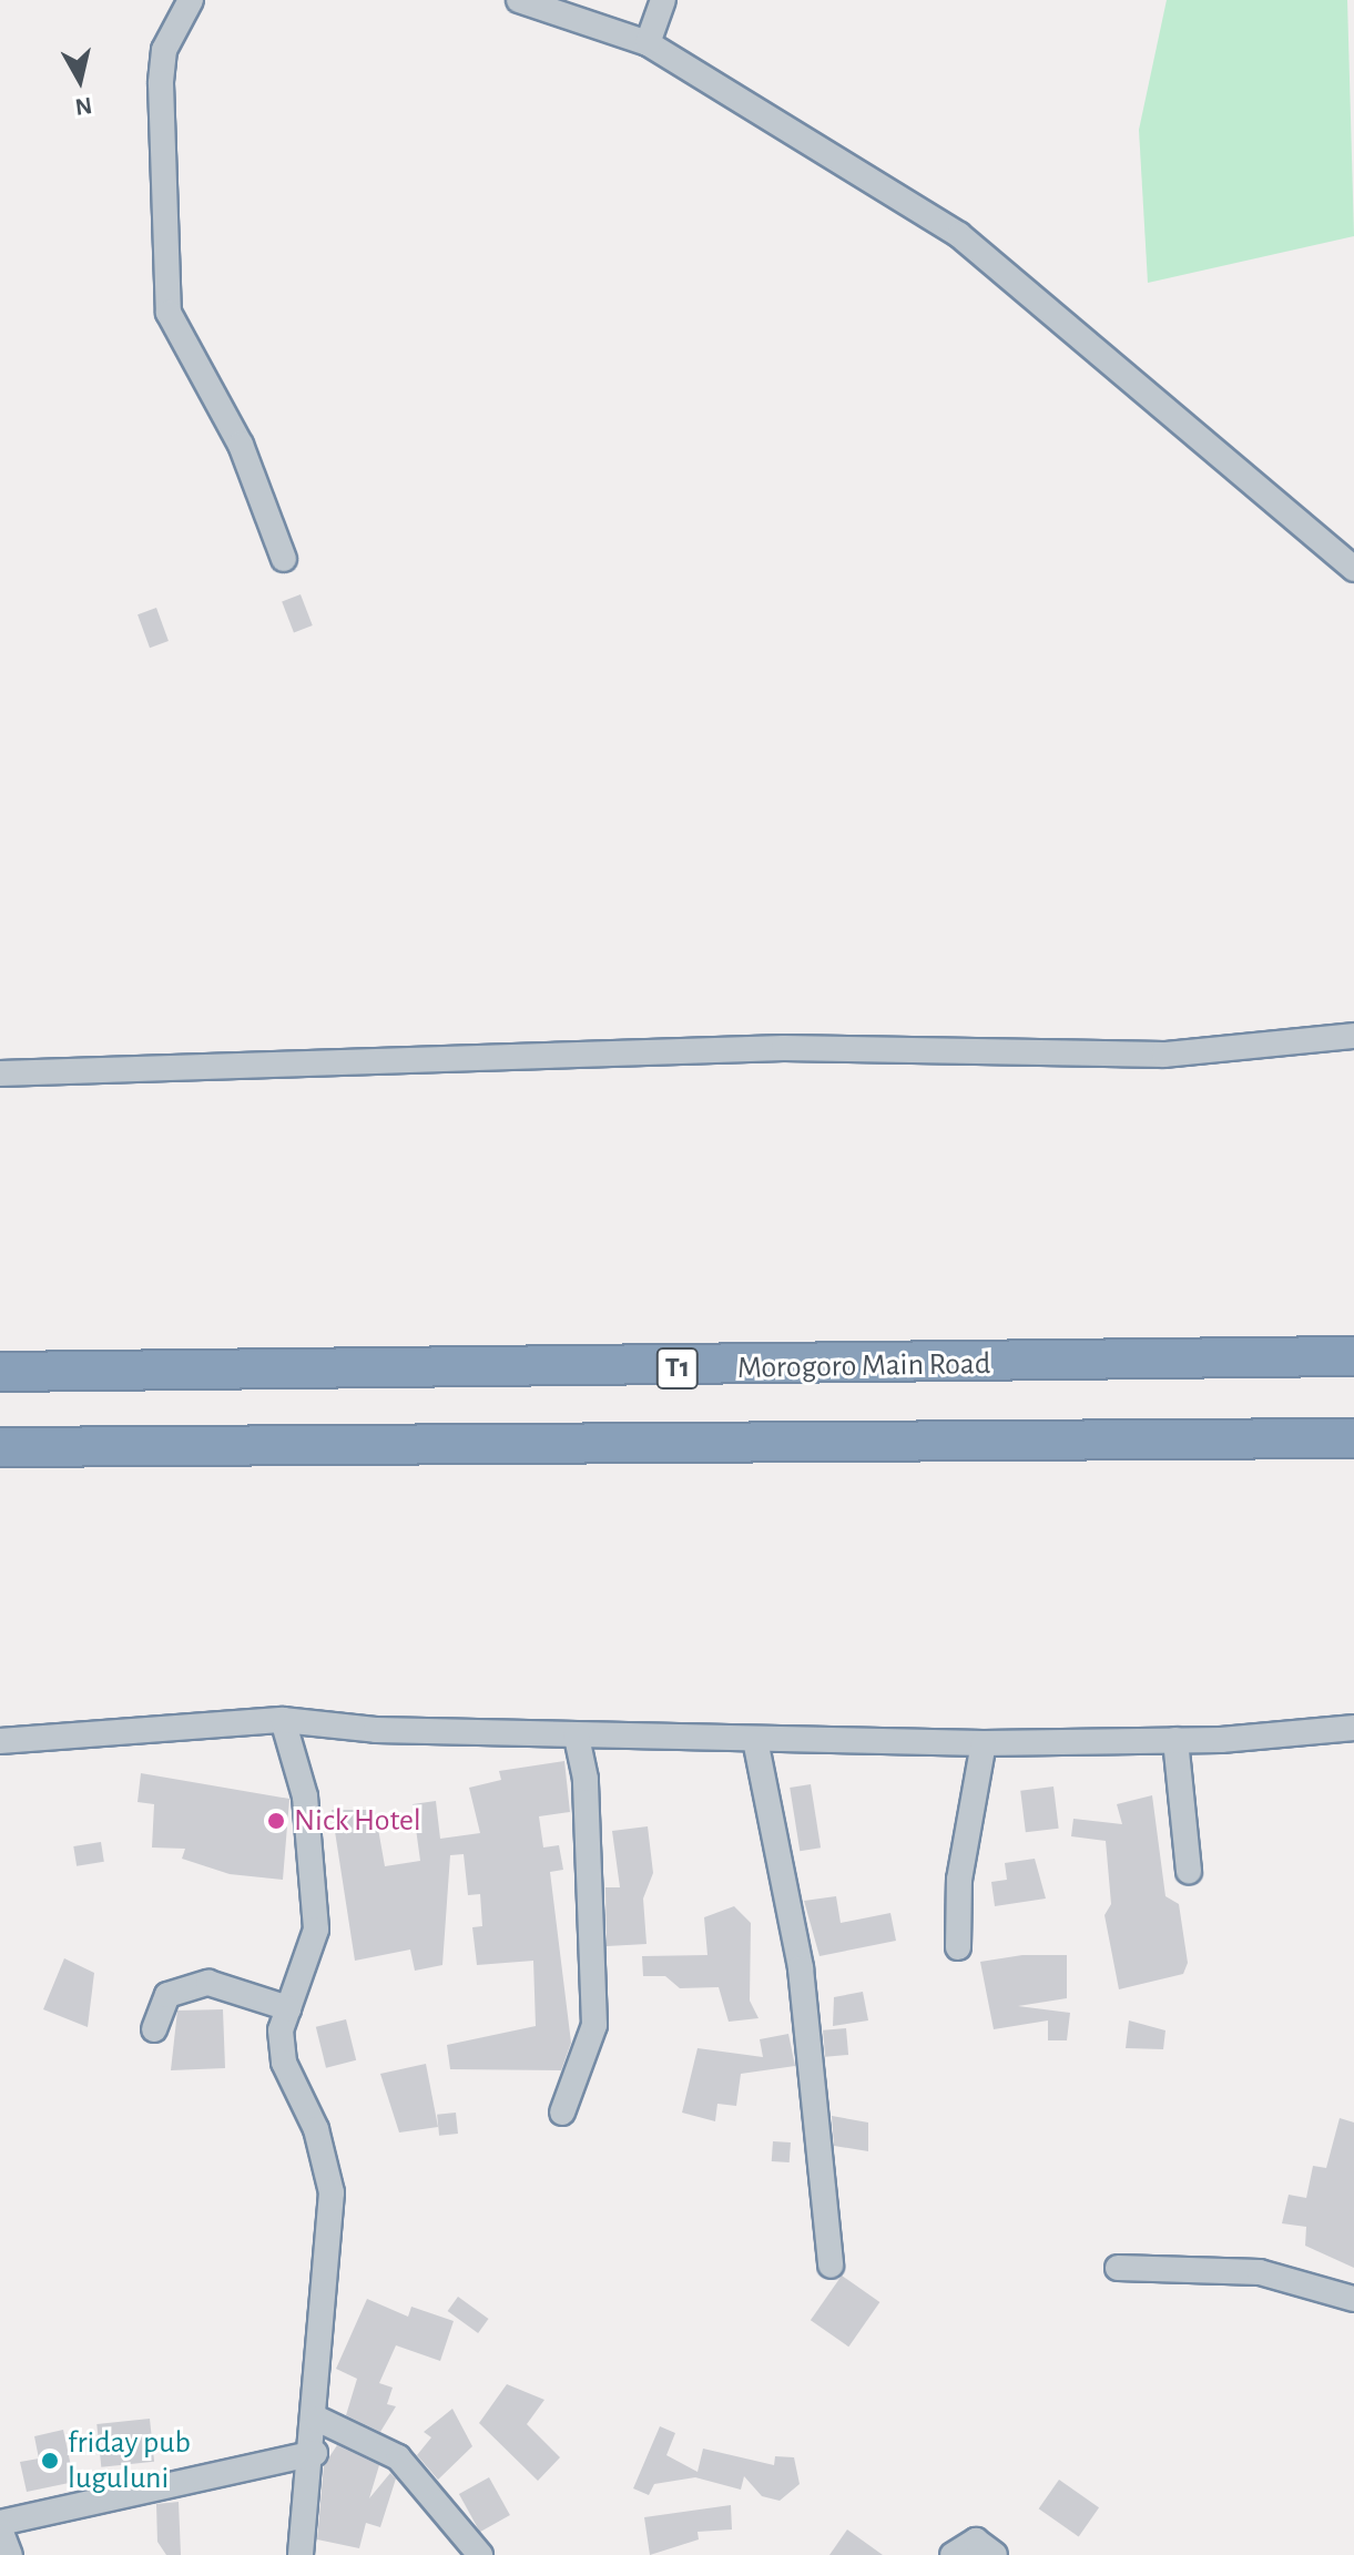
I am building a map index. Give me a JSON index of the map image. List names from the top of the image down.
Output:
{
  "streets": {
    "highway": ["Morogoro Main Road", "T1"]
  },
  "places": ["Nick Hotel", "friday pub luguluni"],
  "north": "bottom"
}
